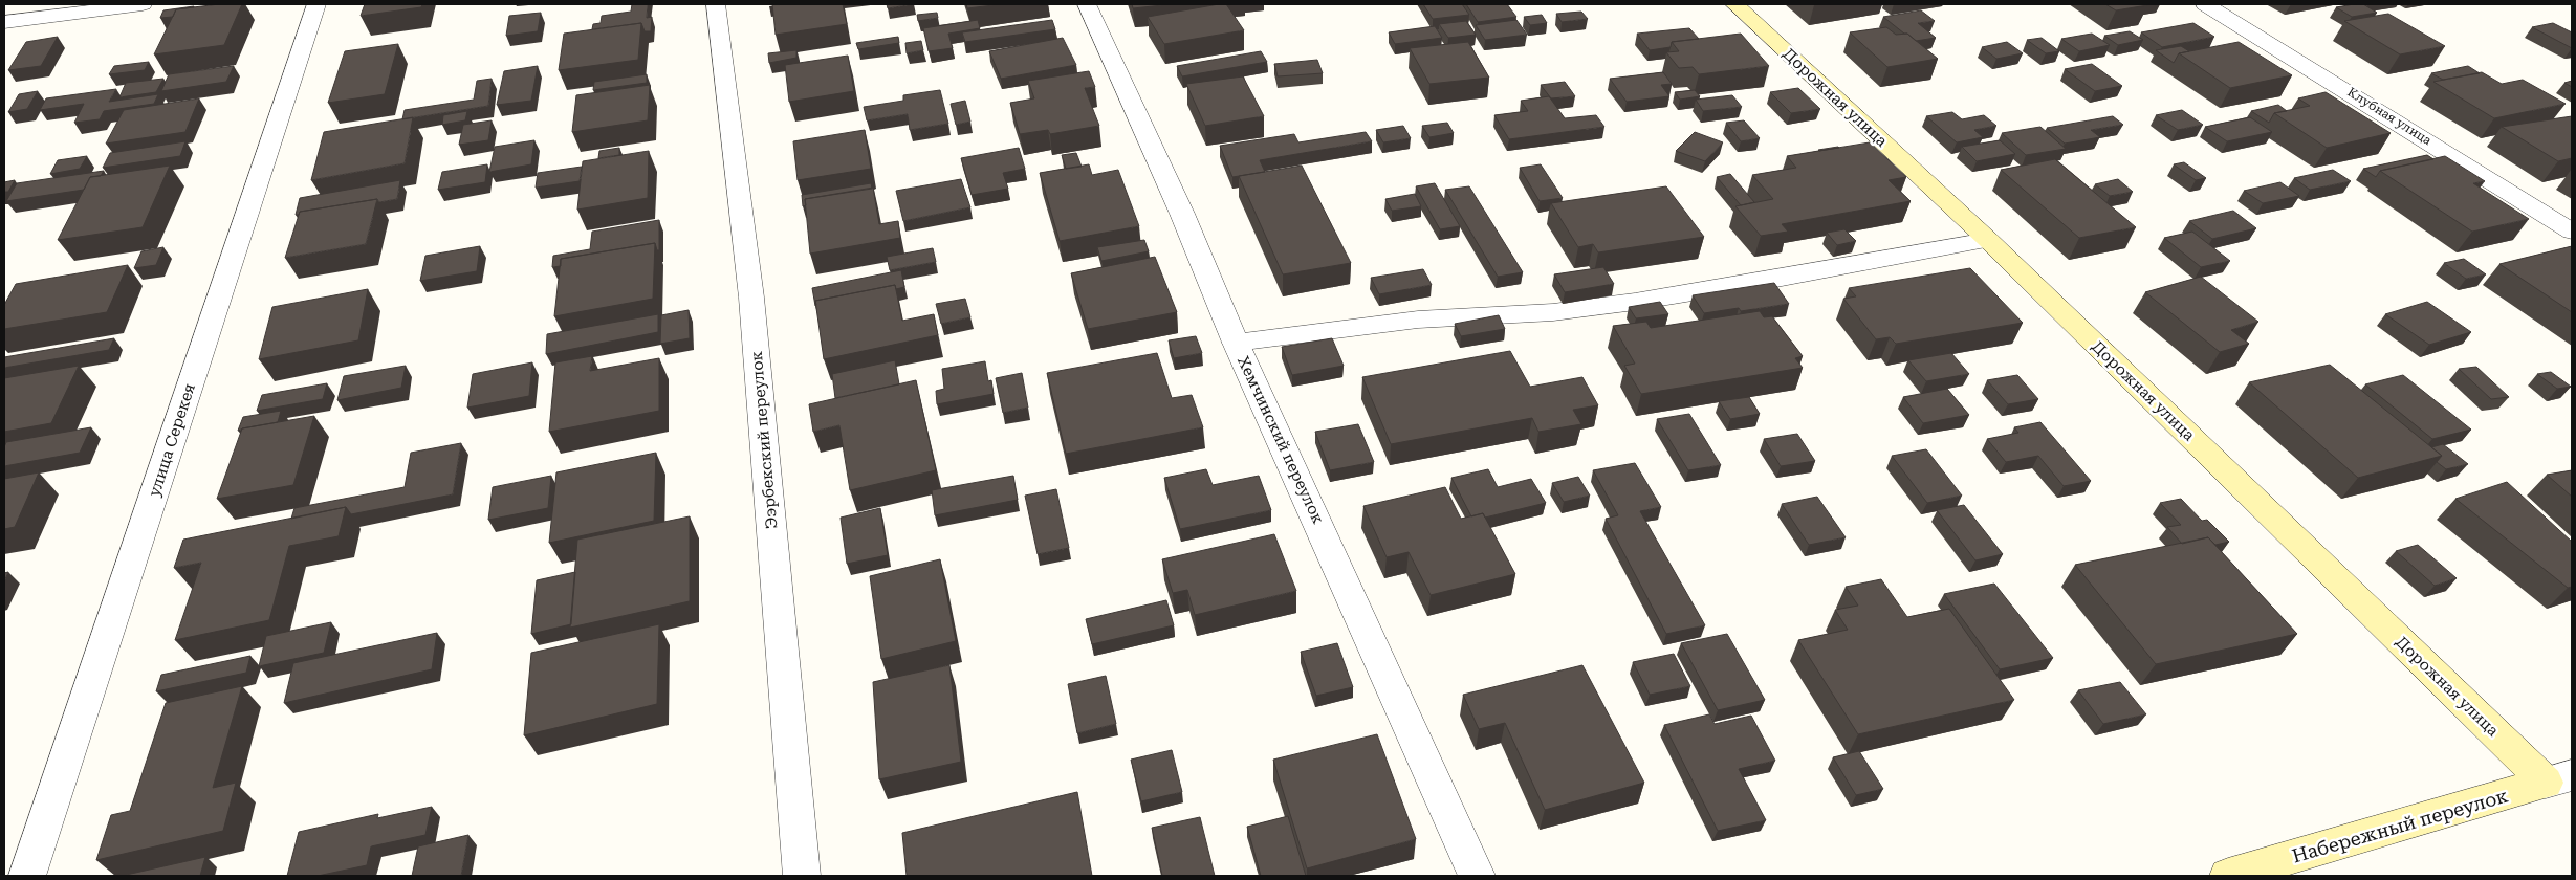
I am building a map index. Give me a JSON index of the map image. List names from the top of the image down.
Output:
{
  "streets": {
    "street": [
      "Дорожная улица",
      "Клубная улица",
      "улица Серекея",
      "Ээрбекский переулок",
      "Хемчинский переулок",
      "Набережный переулок"
    ]
  },
  "crossings": [
    ["Дорожная улица", "Набережный переулок"]
  ]
}
